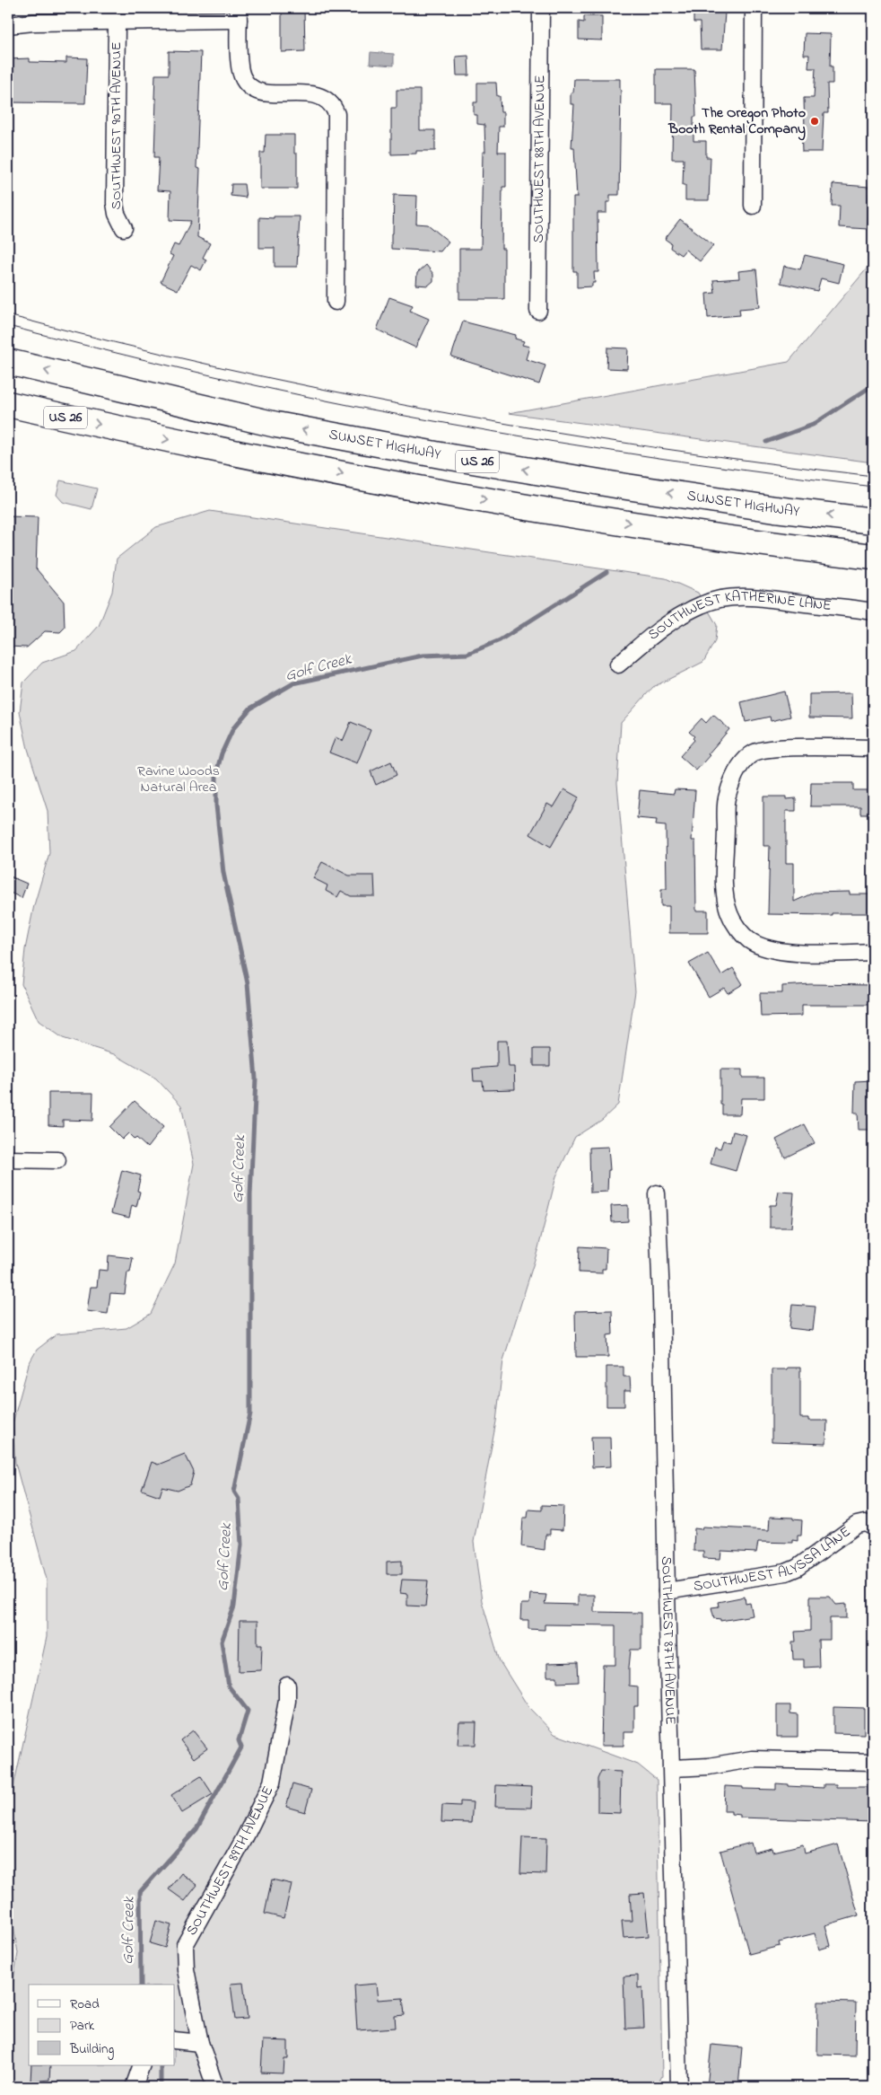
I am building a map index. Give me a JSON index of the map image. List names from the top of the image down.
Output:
{
  "streets": {
    "highway": ["US 26", "SUNSET HIGHWAY"],
    "street": [
      "SOUTHWEST 90TH AVENUE",
      "SOUTHWEST 88TH AVENUE",
      "SOUTHWEST KATHERINE LANE",
      "SOUTHWEST ALYSSA LANE",
      "SOUTHWEST 87TH AVENUE",
      "SOUTHWEST 89TH AVENUE"
    ]
  },
  "crossings": [
    ["SOUTHWEST ALYSSA LANE", "SOUTHWEST 87TH AVENUE"]
  ],
  "water": ["Golf Creek"],
  "parks": ["Ravine Woods Natural Area"],
  "places": ["The Oregon Photo Booth Rental Company"],
  "legend": ["Road", "Park", "Building"]
}
